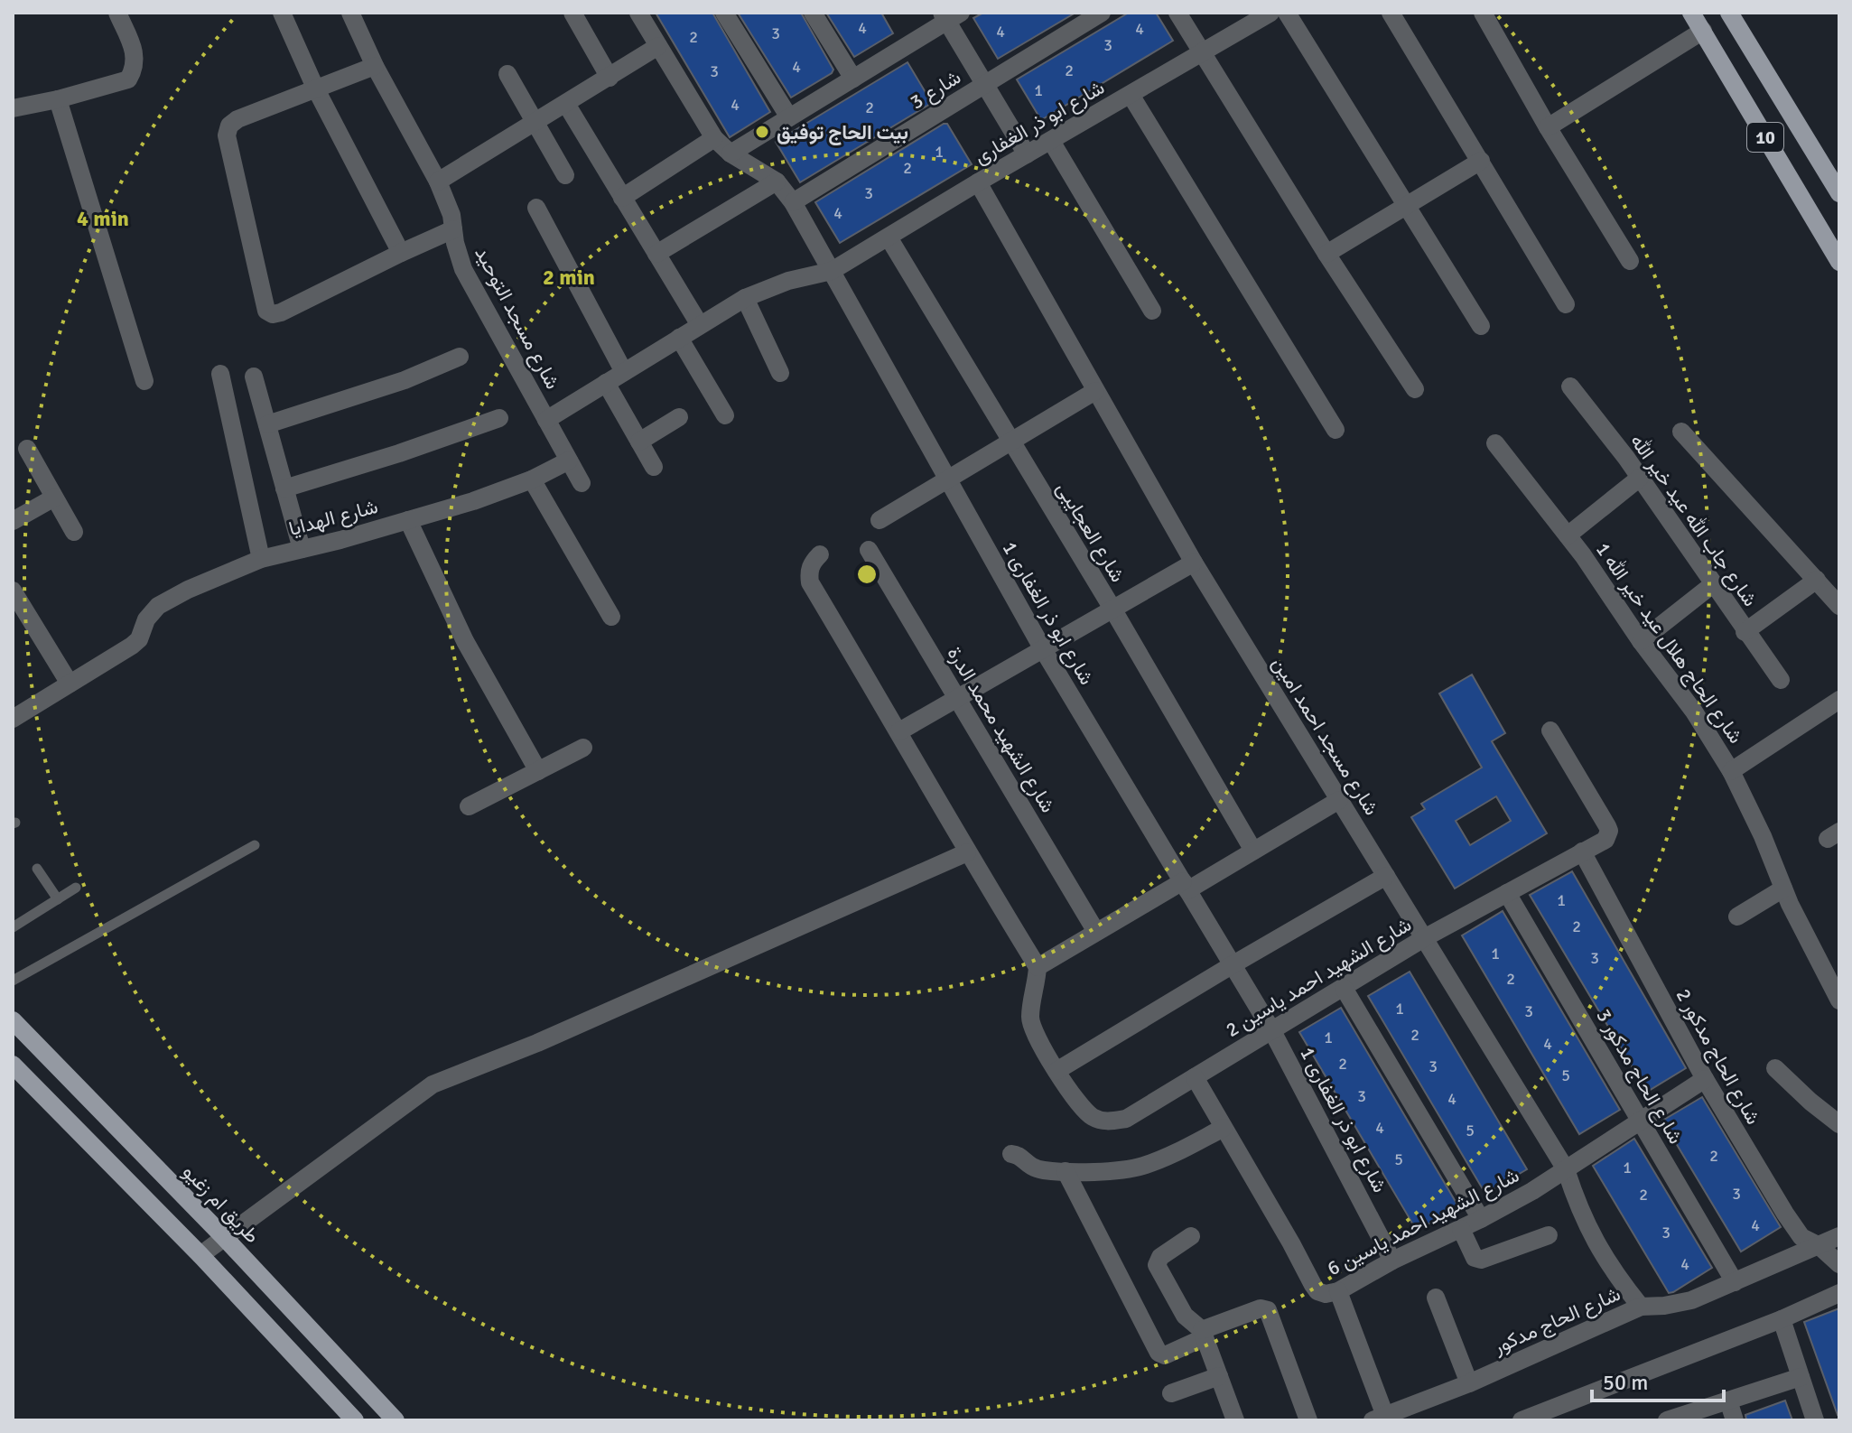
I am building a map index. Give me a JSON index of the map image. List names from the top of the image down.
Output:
{
  "streets": {
    "main road": ["10", "طريق ام زغيو"],
    "street": [
      "شارع 3",
      "شارع ابو ذر الغفارى",
      "شارع مسجد التوحيد",
      "شارع الهدايا",
      "شارع جاب الله عيد خير الله",
      "شارع العجايبى",
      "شارع ابو ذر الغفارى 1",
      "شارع الحاج هلال عيد خير الله 1",
      "شارع الشهيد محمد الدرة",
      "شارع مسجد احمد امين",
      "شارع الشهيد احمد ياسين 2",
      "شارع الحاج مدكور 2",
      "شارع الحاج مدكور 3",
      "شارع الشهيد احمد ياسين 6",
      "شارع الحاج مدكور"
    ]
  },
  "crossings": [
    ["شارع 3", "شارع ابو ذر الغفارى 1"],
    ["شارع ابو ذر الغفارى", "شارع مسجد التوحيد"],
    ["شارع ابو ذر الغفارى", "شارع العجايبى"],
    ["شارع ابو ذر الغفارى", "شارع ابو ذر الغفارى 1"],
    ["شارع ابو ذر الغفارى", "شارع مسجد احمد امين"],
    ["شارع مسجد التوحيد", "شارع الهدايا"],
    ["شارع ابو ذر الغفارى 1", "شارع الشهيد احمد ياسين 2"],
    ["شارع ابو ذر الغفارى 1", "شارع الشهيد احمد ياسين 6"],
    ["شارع مسجد احمد امين", "شارع الشهيد احمد ياسين 2"],
    ["شارع مسجد احمد امين", "شارع الشهيد احمد ياسين 6"],
    ["شارع مسجد احمد امين", "شارع الحاج مدكور"],
    ["شارع الشهيد احمد ياسين 2", "شارع الحاج مدكور 2"],
    ["شارع الشهيد احمد ياسين 2", "شارع الحاج مدكور 3"],
    ["شارع الشهيد احمد ياسين 2", "شارع الشهيد احمد ياسين 6"],
    ["شارع الحاج مدكور 2", "شارع الشهيد احمد ياسين 6"],
    ["شارع الحاج مدكور 2", "شارع الحاج مدكور"],
    ["شارع الحاج مدكور 3", "شارع الشهيد احمد ياسين 6"],
    ["شارع الحاج مدكور 3", "شارع الحاج مدكور"]
  ],
  "places": ["بيت الحاج توفيق"],
  "house_numbers": [
    "4",
    "4",
    "4",
    "3",
    "2",
    "3",
    "4",
    "2",
    "3",
    "1",
    "4",
    "2",
    "1",
    "2",
    "3",
    "4",
    "1",
    "2",
    "1",
    "3",
    "2",
    "1",
    "3",
    "2",
    "1",
    "4",
    "2",
    "3",
    "5",
    "3",
    "4",
    "4",
    "5",
    "2",
    "5",
    "1",
    "3",
    "2",
    "4",
    "3",
    "4"
  ],
  "scale_bar": "50 m",
  "rings": ["4 min", "2 min"]
}
